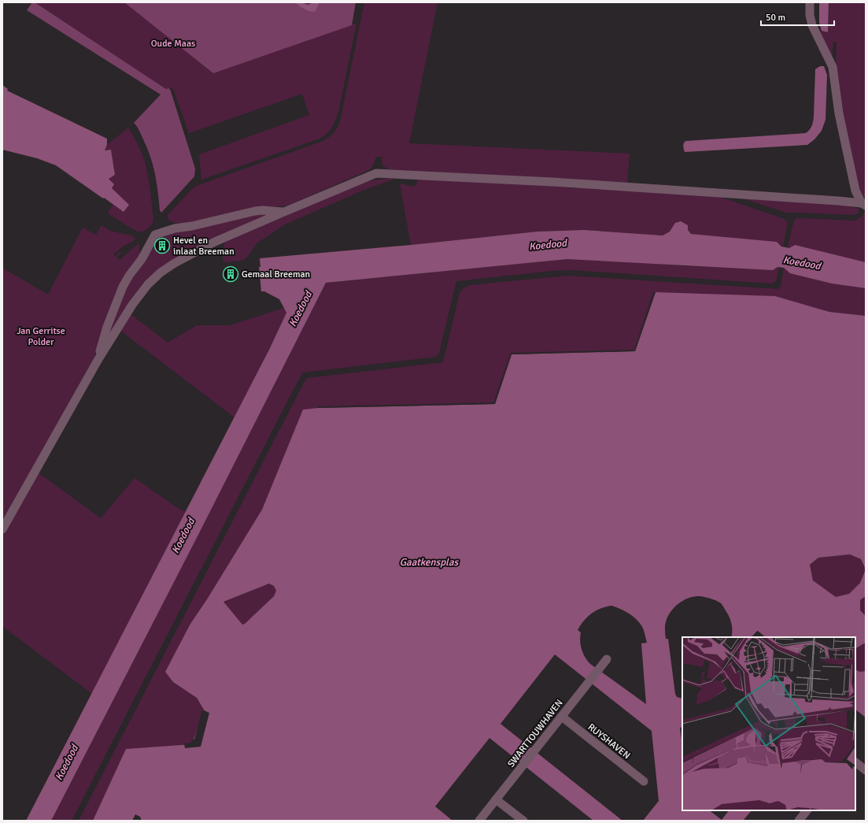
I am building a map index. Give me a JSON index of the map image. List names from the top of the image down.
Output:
{
  "streets": {
    "street": ["SWARTTOUWHAVEN", "RUYSHAVEN"]
  },
  "crossings": [
    ["SWARTTOUWHAVEN", "RUYSHAVEN"]
  ],
  "water": ["Koedood", "Gaatkensplas"],
  "parks": ["Oude Maas", "Jan Gerritse Polder"],
  "places": {
    "building": ["Hevel en inlaat Breeman", "Gemaal Breeman"]
  },
  "scale_bar": "50 m"
}
